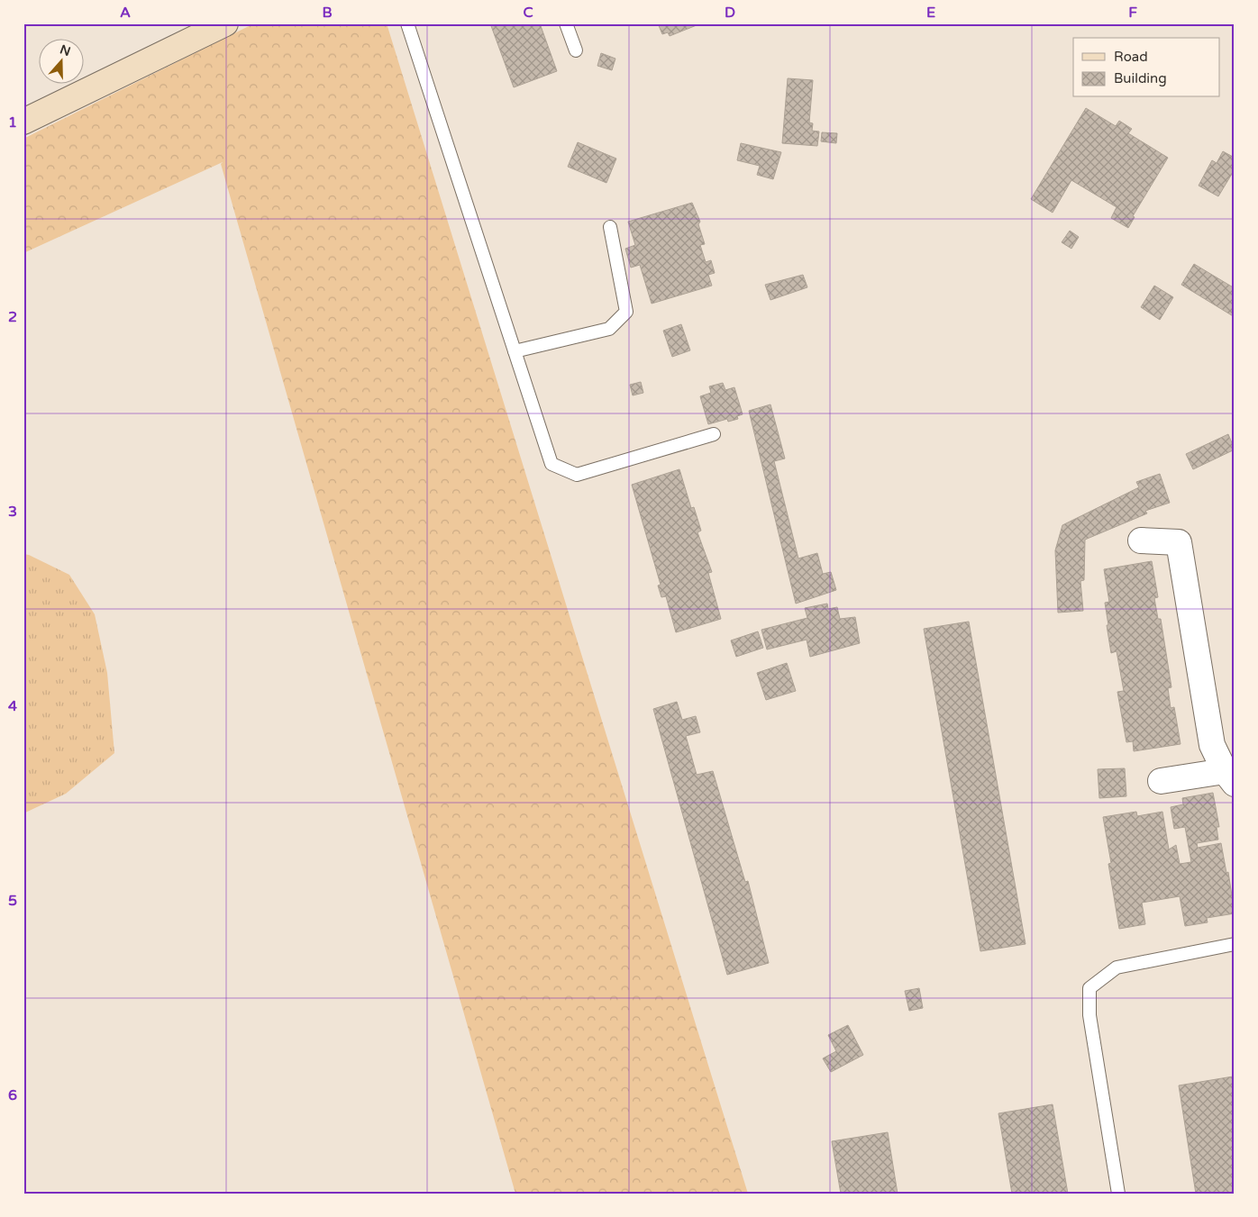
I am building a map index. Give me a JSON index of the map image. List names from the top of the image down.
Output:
{
  "legend": ["Road", "Building"],
  "north": "top",
  "grid": {
    "columns": [
      "A",
      "B",
      "C",
      "D",
      "E",
      "F"
    ],
    "rows": [
      "1",
      "2",
      "3",
      "4",
      "5",
      "6"
    ]
  }
}
